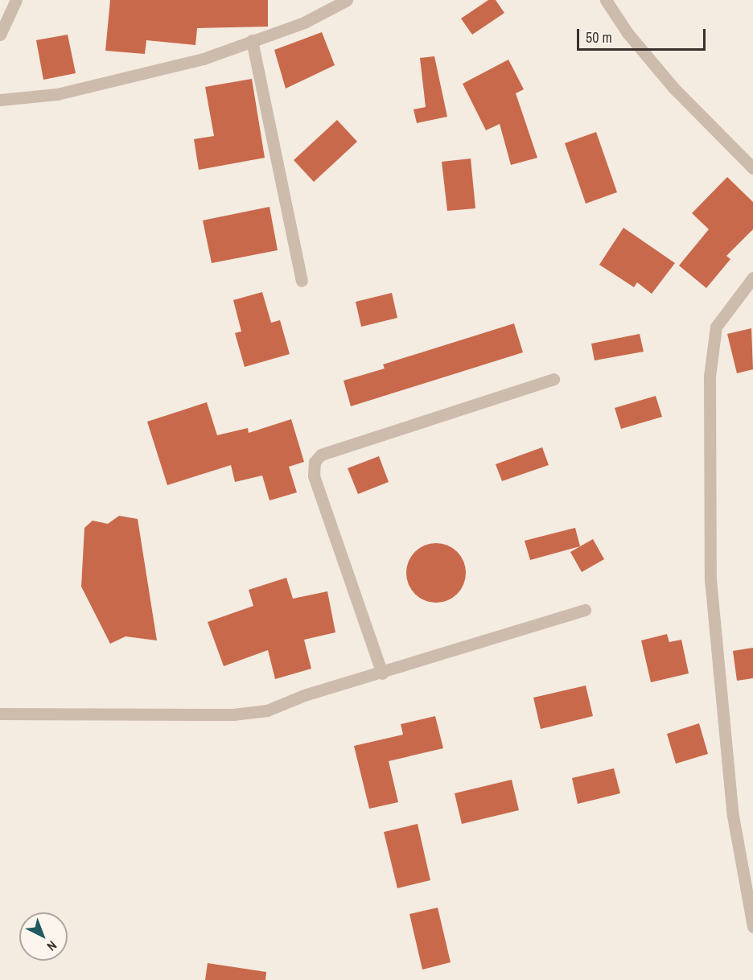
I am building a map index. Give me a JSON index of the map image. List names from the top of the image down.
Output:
{
  "scale_bar": "50 m",
  "north": "bottom right"
}
